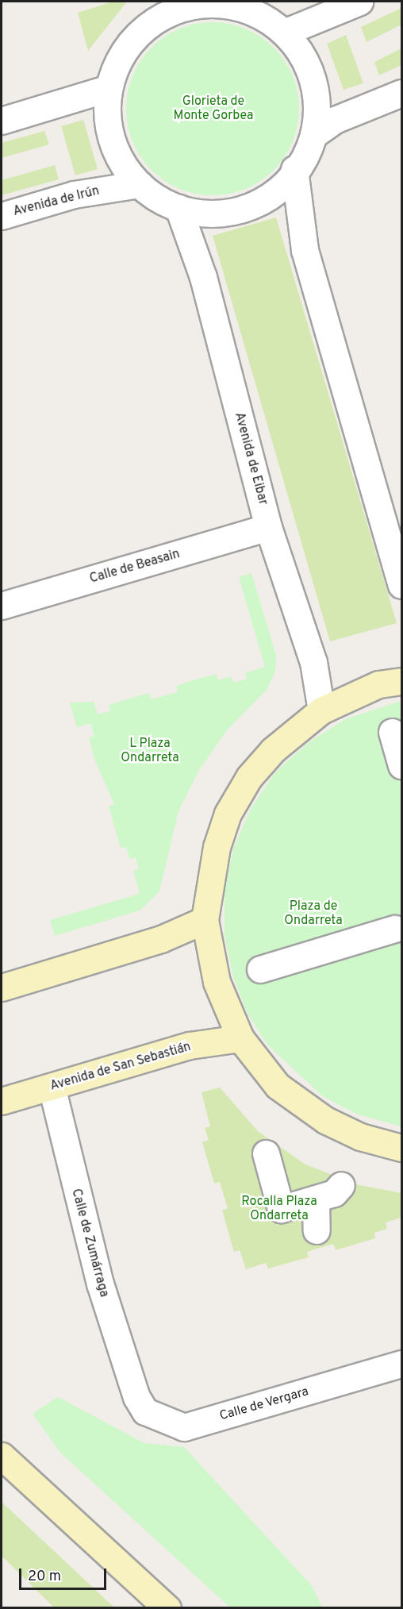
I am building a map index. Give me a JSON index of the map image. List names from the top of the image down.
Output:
{
  "streets": {
    "street": [
      "Avenida de Irún",
      "Avenida de Eibar",
      "Calle de Beasain",
      "Avenida de San Sebastián",
      "Calle de Zumárraga",
      "Calle de Vergara"
    ]
  },
  "crossings": [
    ["Avenida de Eibar", "Calle de Beasain"],
    ["Avenida de San Sebastián", "Calle de Zumárraga"],
    ["Calle de Zumárraga", "Calle de Vergara"]
  ],
  "parks": [
    "Glorieta de Monte Gorbea",
    "L Plaza Ondarreta",
    "Plaza de Ondarreta",
    "Rocalla Plaza Ondarreta"
  ],
  "scale_bar": "20 m"
}
